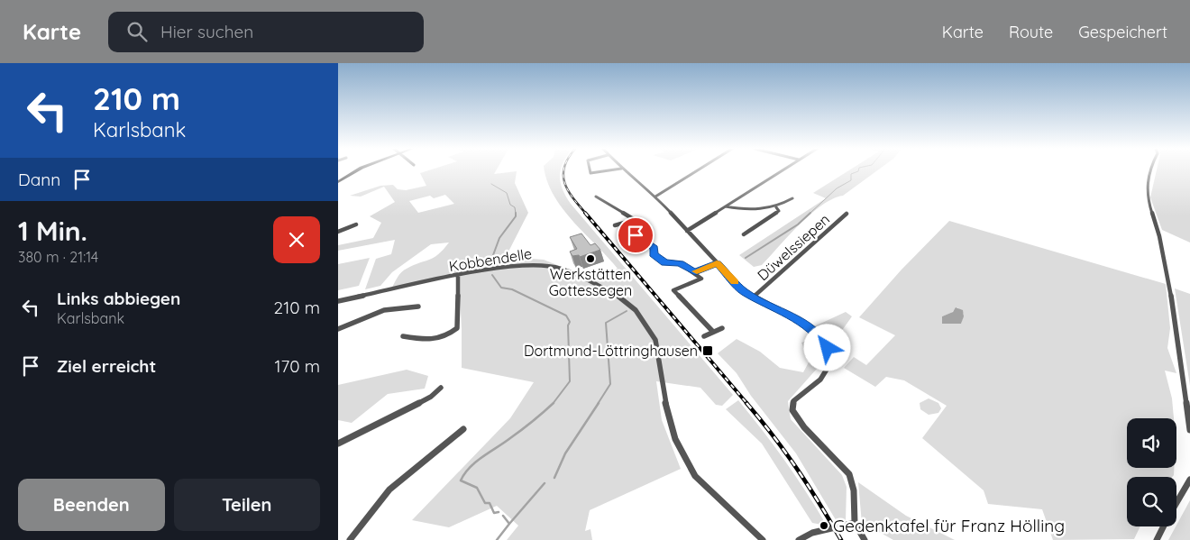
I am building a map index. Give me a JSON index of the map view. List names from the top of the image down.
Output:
{
  "streets": {
    "street": ["Düwelssiepen", "Kobbendelle"]
  },
  "places": {
    "other": ["Werkstätten Gottessegen", "Gedenktafel für Franz Hölling"],
    "transit": ["Dortmund-Löttringhausen"]
  },
  "page": {
    "header": "Karte",
    "search": "Hier suchen",
    "nav": ["Karte", "Route", "Gespeichert"],
    "turn": ["210 m", "Karlsbank"],
    "then": "Dann",
    "heading": ["1 Min.", "380 m · 21:14"],
    "list": [
      {
        "name": "Links abbiegen",
        "note": "Karlsbank",
        "value": "210 m"
      },
      {
        "name": "Ziel erreicht",
        "value": "170 m"
      }
    ],
    "buttons": ["Beenden", "Teilen"]
  }
}
